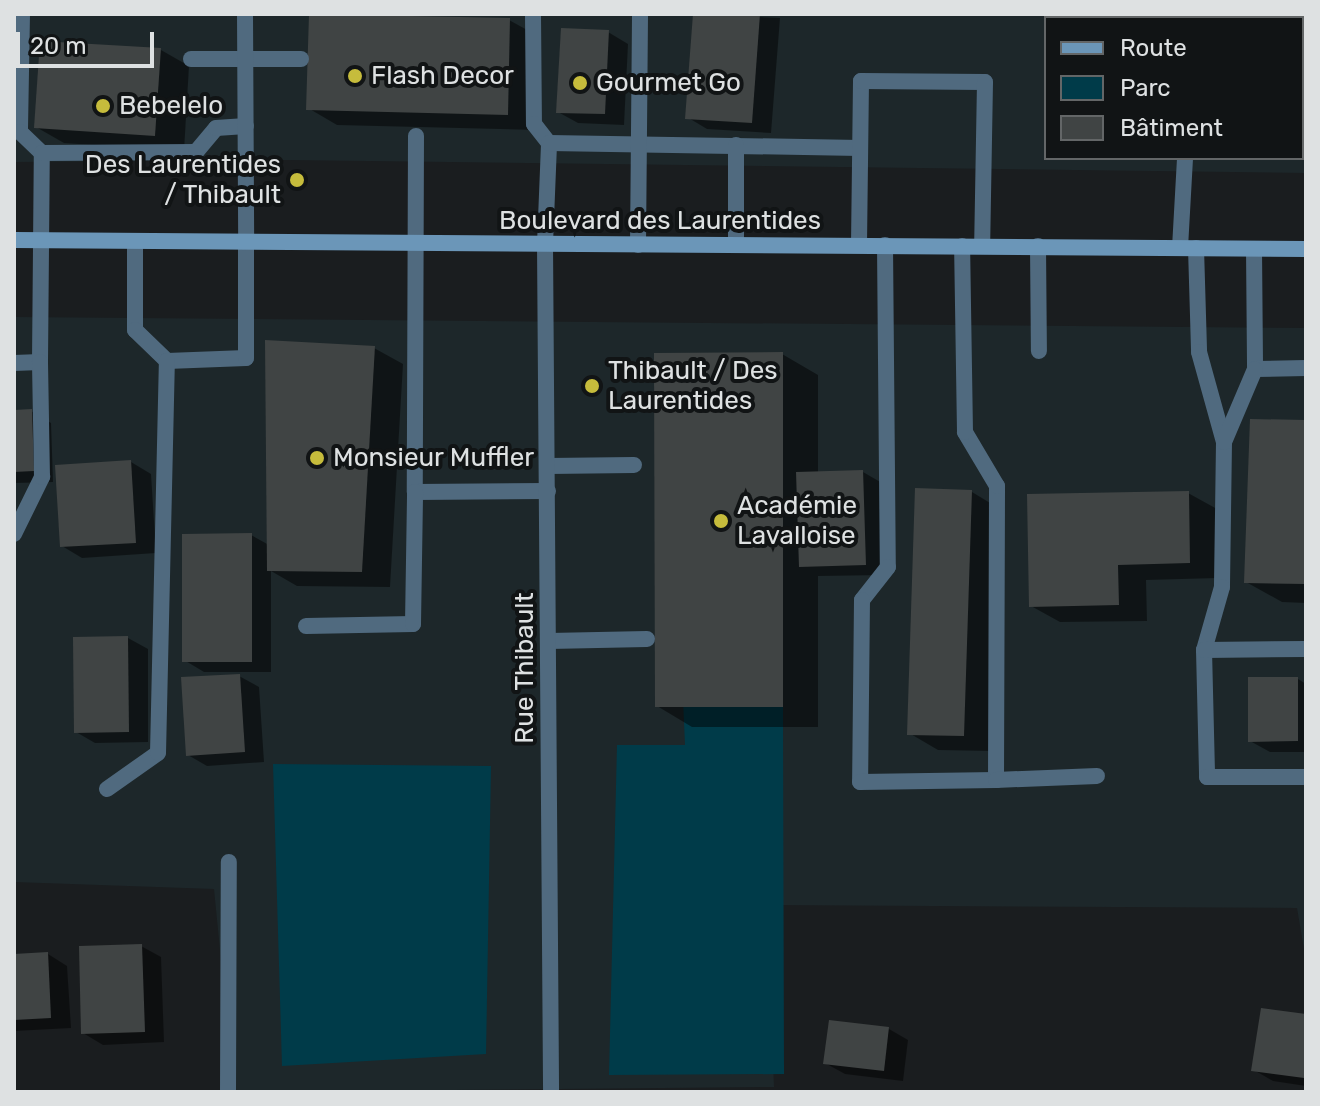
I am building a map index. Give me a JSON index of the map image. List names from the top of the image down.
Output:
{
  "streets": {
    "main road": ["Boulevard des Laurentides"],
    "street": ["Rue Thibault"]
  },
  "crossings": [
    ["Boulevard des Laurentides", "Rue Thibault"]
  ],
  "places": [
    "Flash Decor",
    "Gourmet Go",
    "Bebelelo",
    "Des Laurentides / Thibault",
    "Thibault / Des Laurentides",
    "Monsieur Muffler",
    "Académie Lavalloise"
  ],
  "legend": ["Route", "Parc", "Bâtiment"],
  "scale_bar": "20 m"
}
